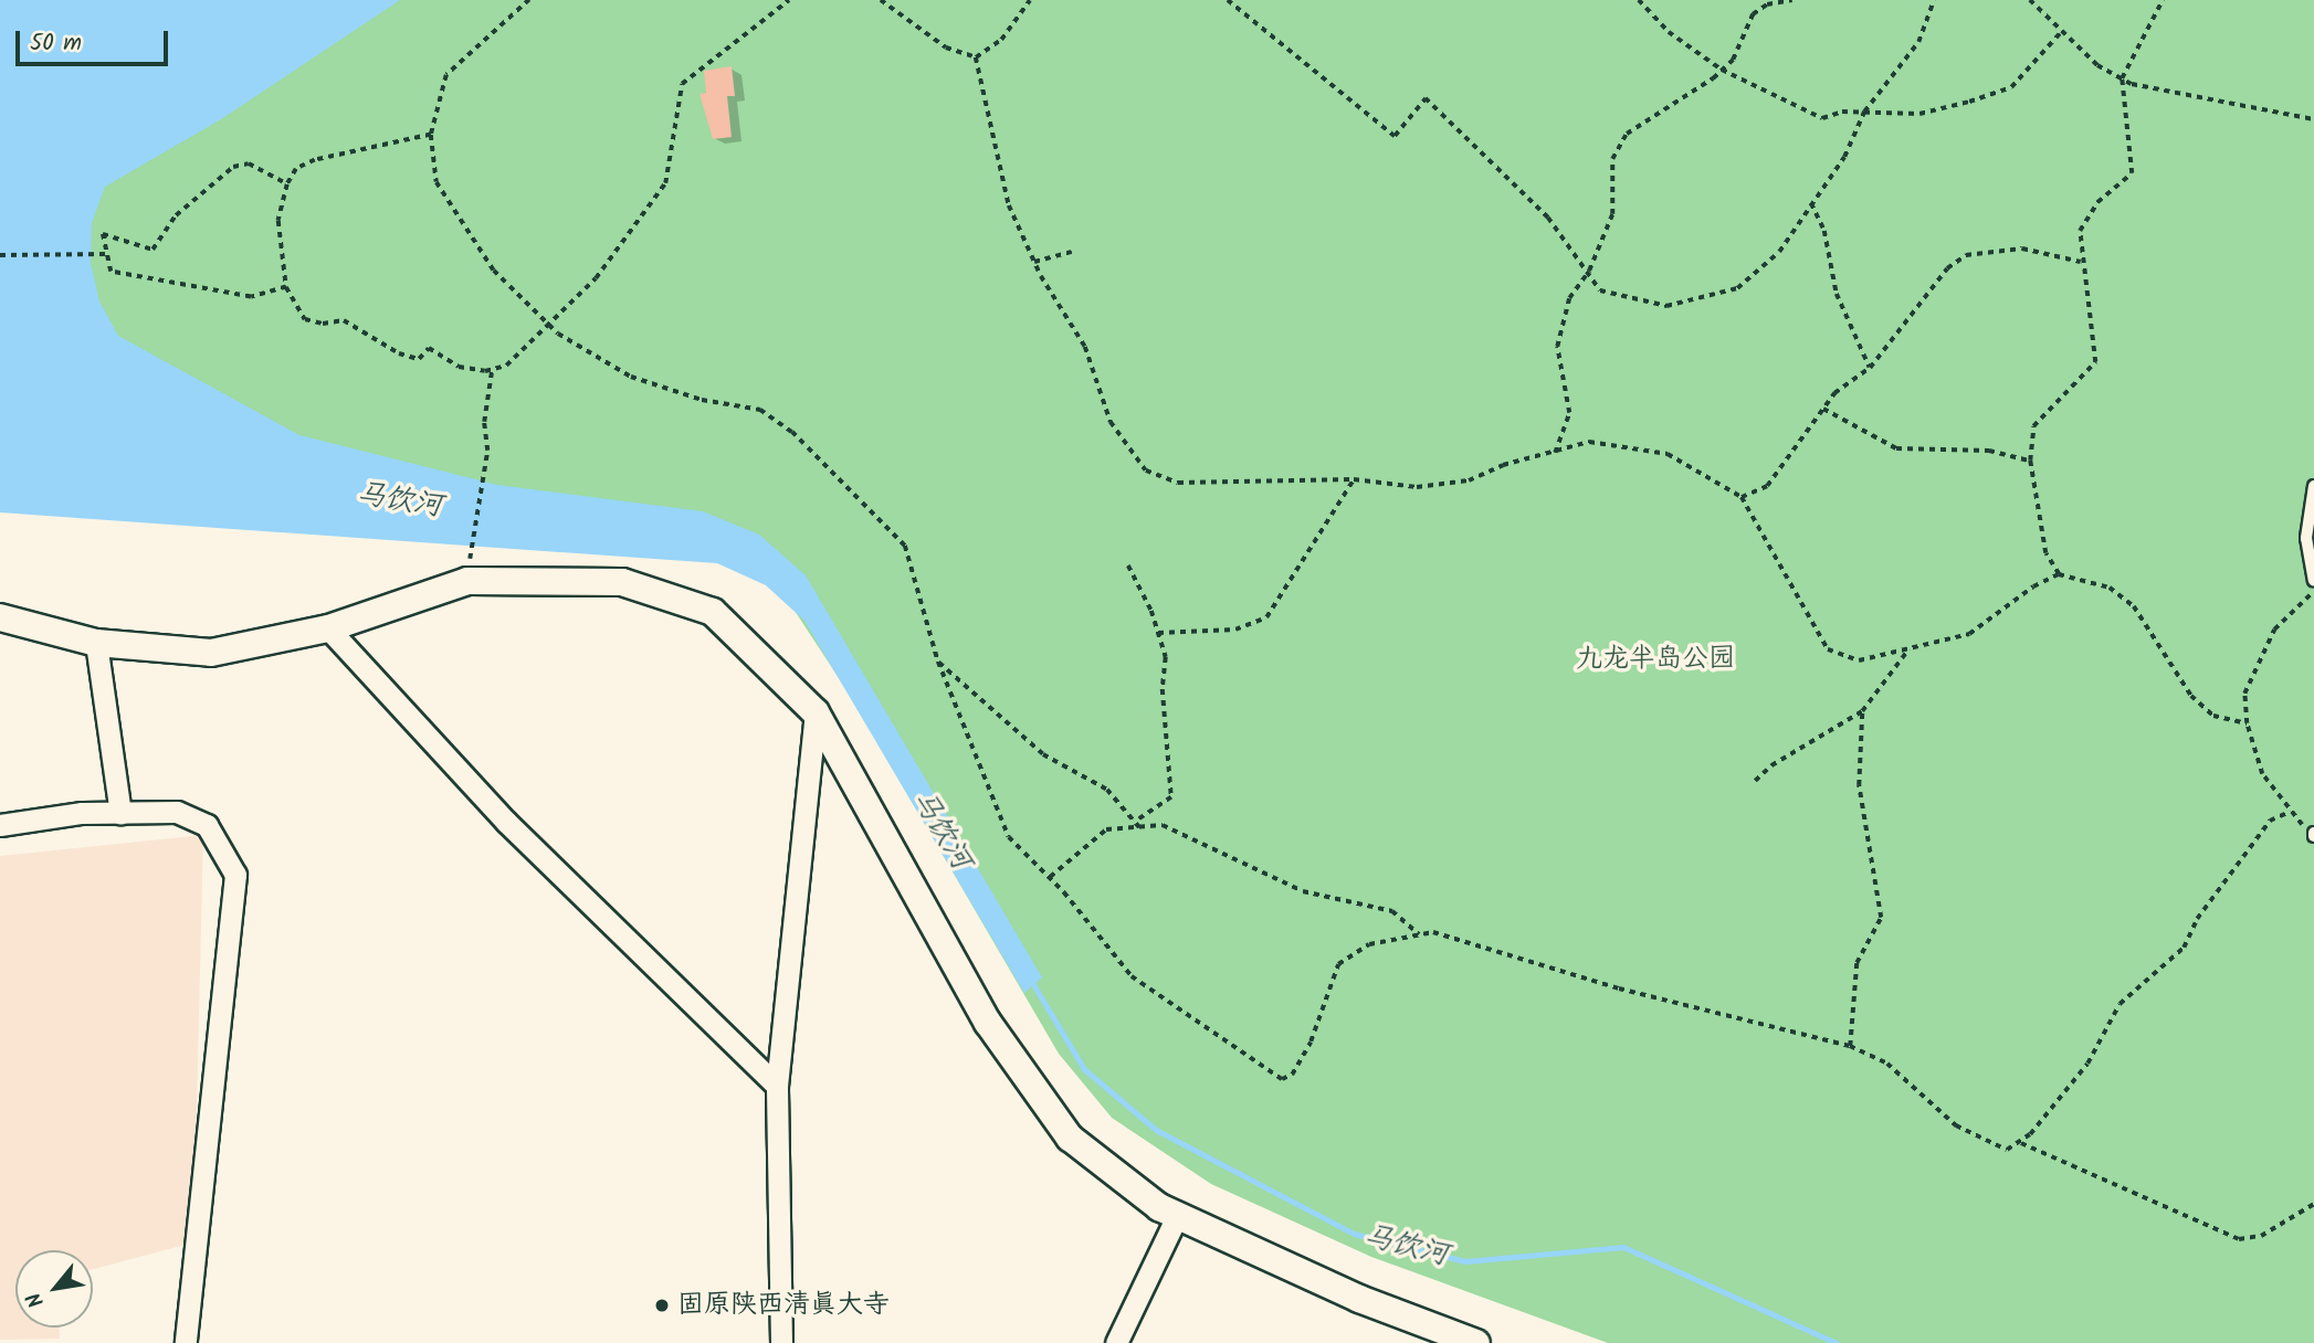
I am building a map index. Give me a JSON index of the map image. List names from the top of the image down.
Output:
{
  "water": ["马饮河"],
  "parks": ["九龙半岛公园"],
  "places": ["固原陕西清真大寺"],
  "scale_bar": "50 m",
  "north": "bottom left"
}
